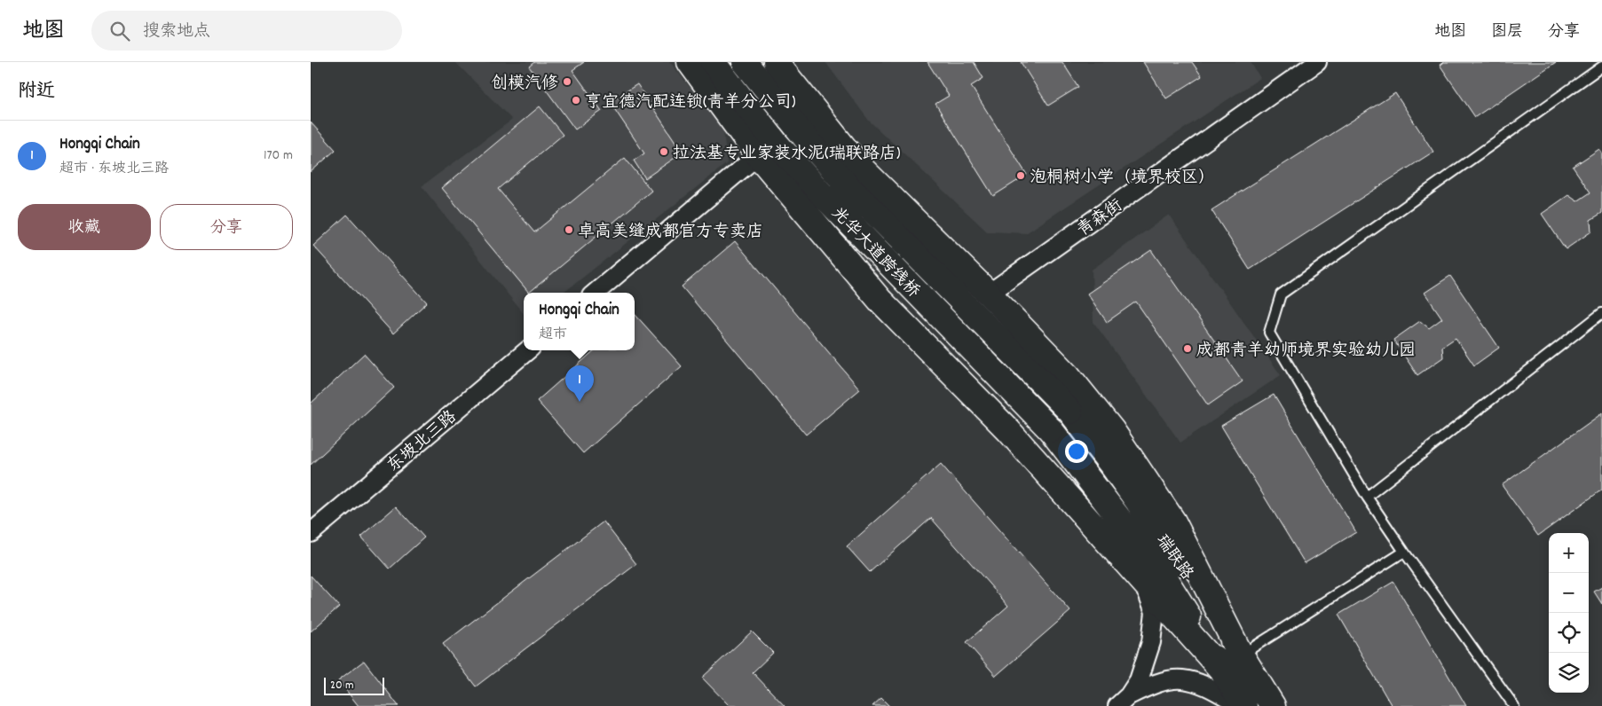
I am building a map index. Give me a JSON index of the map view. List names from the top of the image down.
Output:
{
  "streets": {
    "main road": ["光华大道跨线桥", "瑞联路"],
    "street": ["青森街", "东坡北三路"]
  },
  "crossings": [
    ["光华大道跨线桥", "瑞联路"]
  ],
  "places": [
    "创模汽修",
    "亨宜德汽配连锁(青羊分公司)",
    "拉法基专业家装水泥(瑞联路店)",
    "泡桐树小学（境界校区）",
    "卓高美缝成都官方专卖店",
    "成都青羊幼师境界实验幼儿园"
  ],
  "scale_bar": "20 m",
  "page": {
    "header": "地图",
    "search": "搜索地点",
    "nav": ["地图", "图层", "分享"],
    "heading": "附近",
    "list": [
      {
        "mark": "1",
        "name": "Hongqi Chain",
        "note": "超市 · 东坡北三路",
        "value": "170 m"
      }
    ],
    "buttons": ["收藏", "分享"],
    "popup": ["Hongqi Chain", "超市"],
    "pins": "1",
    "map_buttons": ["+", "−"],
    "scale": "20 m"
  }
}
